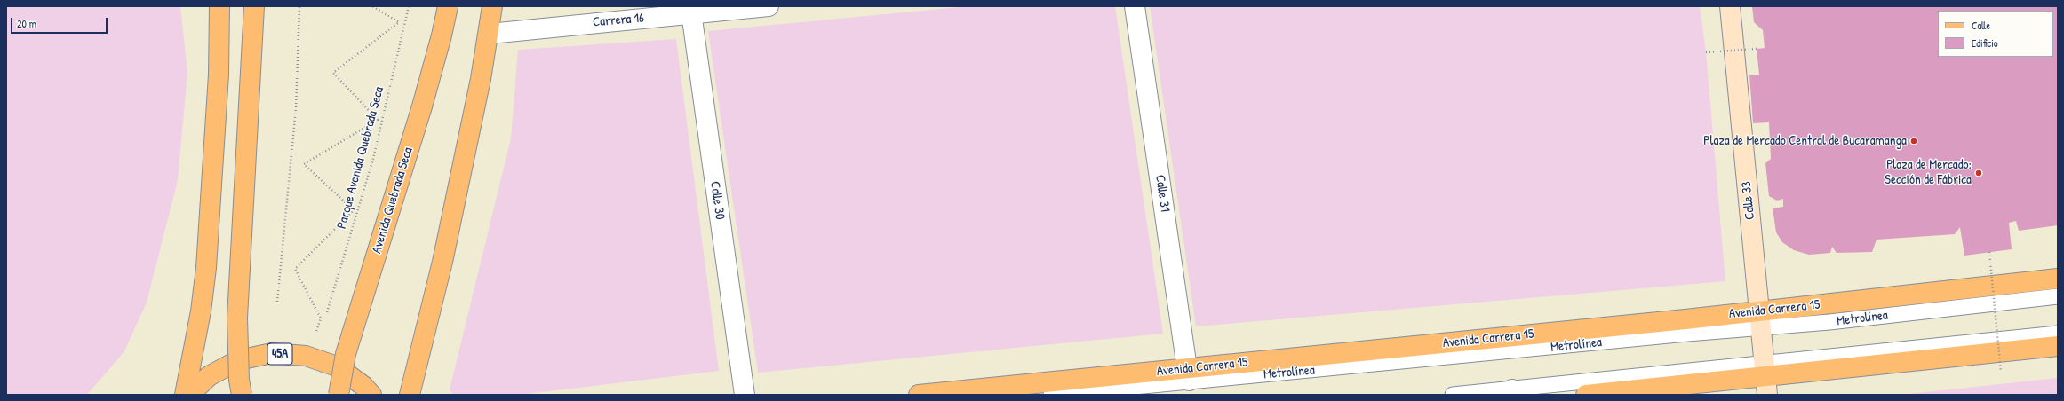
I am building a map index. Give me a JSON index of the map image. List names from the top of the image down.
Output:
{
  "streets": {
    "main road": ["Avenida Quebrada Seca", "Avenida Carrera 15", "45A"],
    "street": [
      "Carrera 16",
      "Calle 31",
      "Calle 30",
      "Calle 33"
    ],
    "lane": ["Metrolínea"],
    "path": ["Parque Avenida Quebrada Seca"]
  },
  "crossings": [
    ["Carrera 16", "Calle 30"],
    ["Parque Avenida Quebrada Seca", "45A"],
    ["Calle 31", "Avenida Carrera 15"],
    ["Calle 33", "Avenida Carrera 15"],
    ["Calle 33", "Metrolínea"],
    ["Avenida Carrera 15", "Metrolínea"]
  ],
  "places": ["Plaza de Mercado Central de Bucaramanga", "Plaza de Mercado: Sección de Fábrica"],
  "legend": ["Calle", "Edificio"],
  "scale_bar": "20 m"
}
